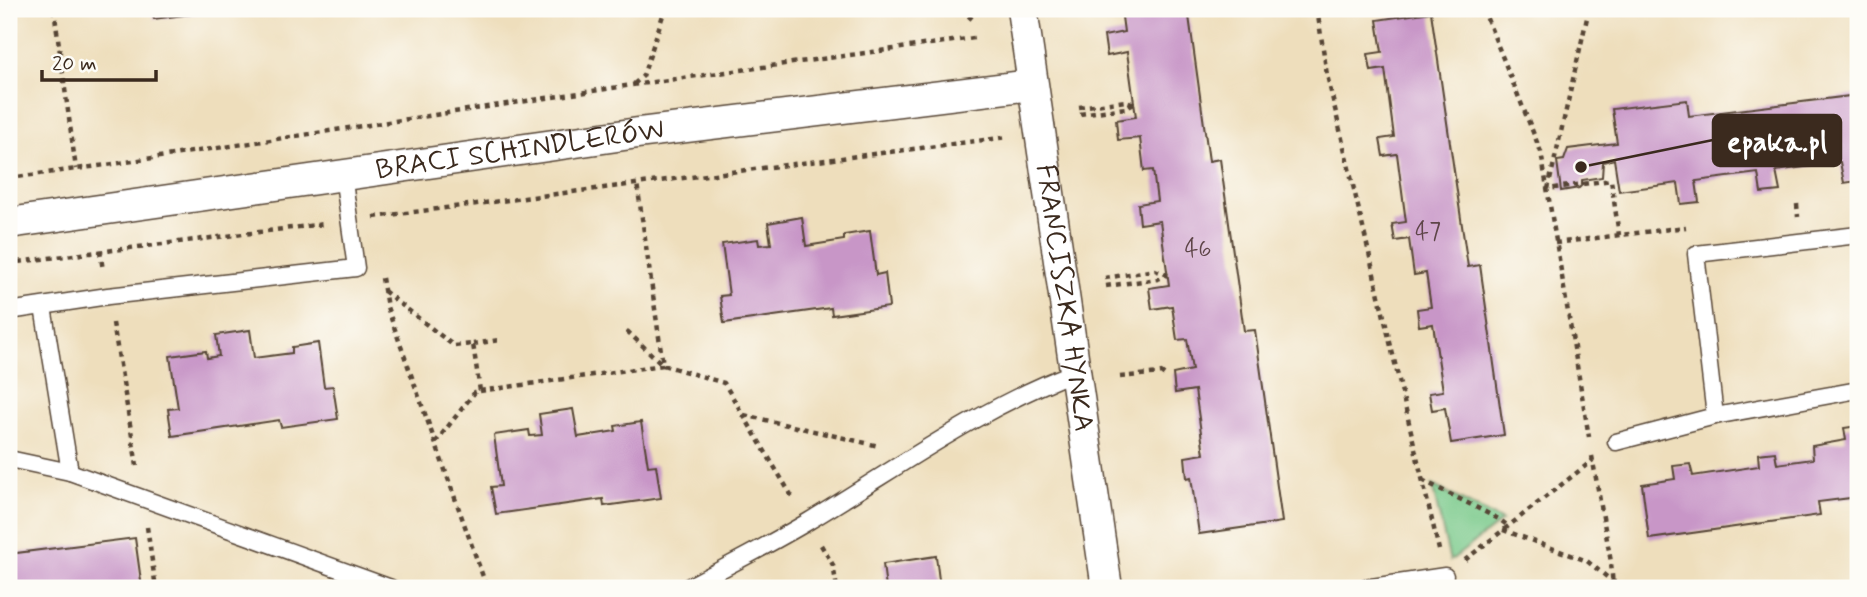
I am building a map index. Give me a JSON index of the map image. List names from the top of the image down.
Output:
{
  "streets": {
    "street": ["BRACI SCHINDLERÓW", "FRANCISZKA HYNKA"]
  },
  "crossings": [
    ["BRACI SCHINDLERÓW", "FRANCISZKA HYNKA"]
  ],
  "places": ["epaka.pl"],
  "house_numbers": ["47", "46"],
  "scale_bar": "20 m"
}
